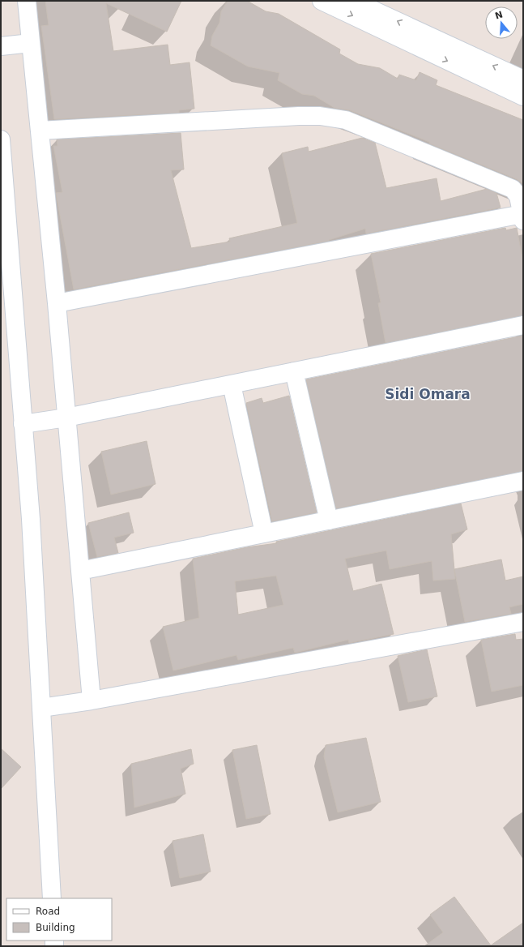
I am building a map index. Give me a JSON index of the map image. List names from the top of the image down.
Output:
{
  "districts": ["Sidi Omara"],
  "legend": ["Road", "Building"],
  "north": "top"
}
